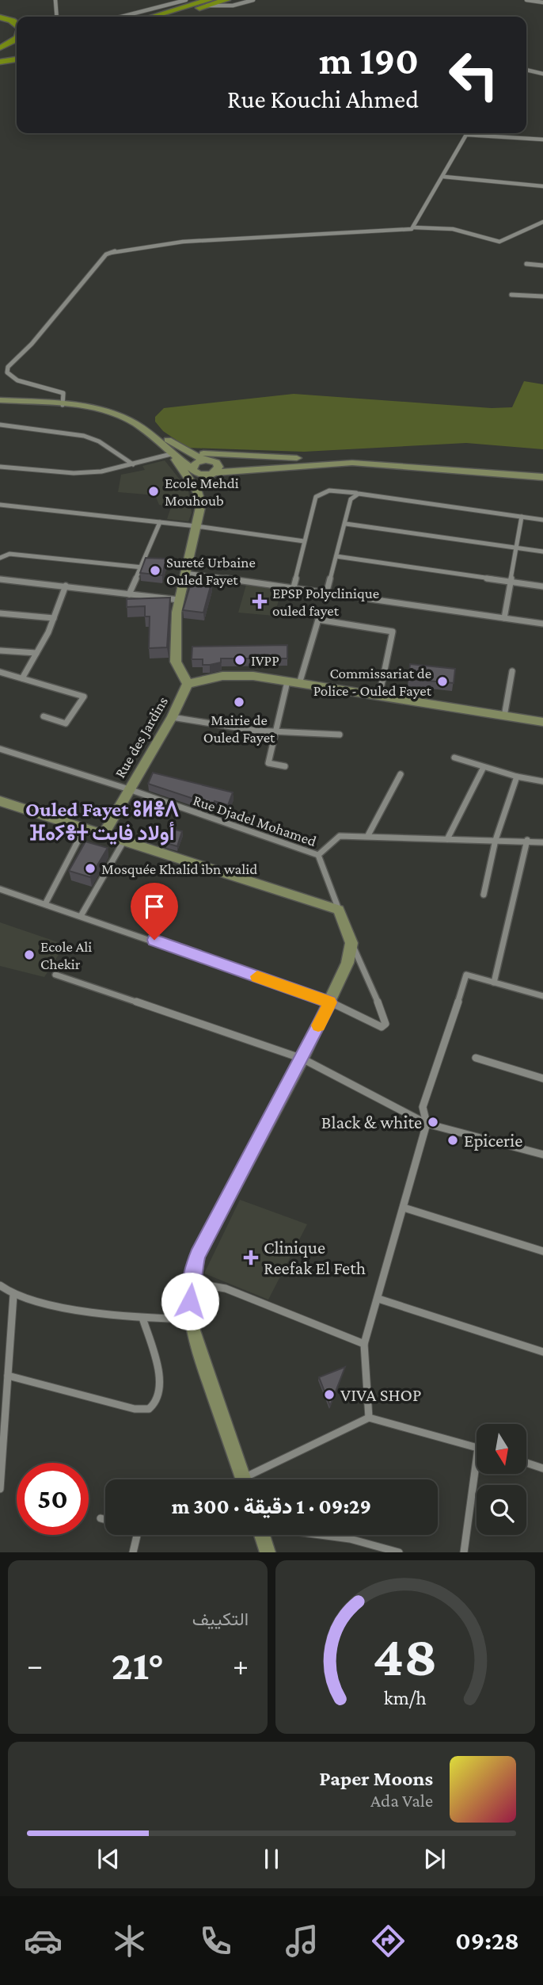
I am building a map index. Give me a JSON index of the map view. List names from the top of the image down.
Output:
{
  "streets": {
    "main road": ["Rue des Jardins"],
    "street": ["Rue Djadel Mohamed"]
  },
  "crossings": [
    ["Rue des Jardins", "Rue Djadel Mohamed"]
  ],
  "districts": ["Ouled Fayet ⵓⵍⴻⴷ ⴼⴰⵢⴻⵜ أولاد فايت"],
  "places": {
    "other": [
      "Ecole Mehdi Mouhoub",
      "Sureté Urbaine Ouled Fayet",
      "IVPP",
      "Commissariat de Police - Ouled Fayet",
      "Mairie de Ouled Fayet",
      "Mosquée Khalid ibn walid",
      "Ecole Ali Chekir",
      "Black & white",
      "Epicerie",
      "VIVA SHOP"
    ],
    "health": ["EPSP Polyclinique ouled fayet", "Clinique Reefak El Feth"]
  },
  "north": "bottom",
  "page": {
    "turn": ["190 m", "Rue Kouchi Ahmed"],
    "limit": "50",
    "trip": "09:29 · 1 دقيقة · 300 m",
    "tile": "التكييف",
    "heat": ["−", "21°", "+"],
    "song": ["Paper Moons", "Ada Vale"],
    "tabs": "09:28",
    "gauge": ["48", "km/h"]
  }
}
